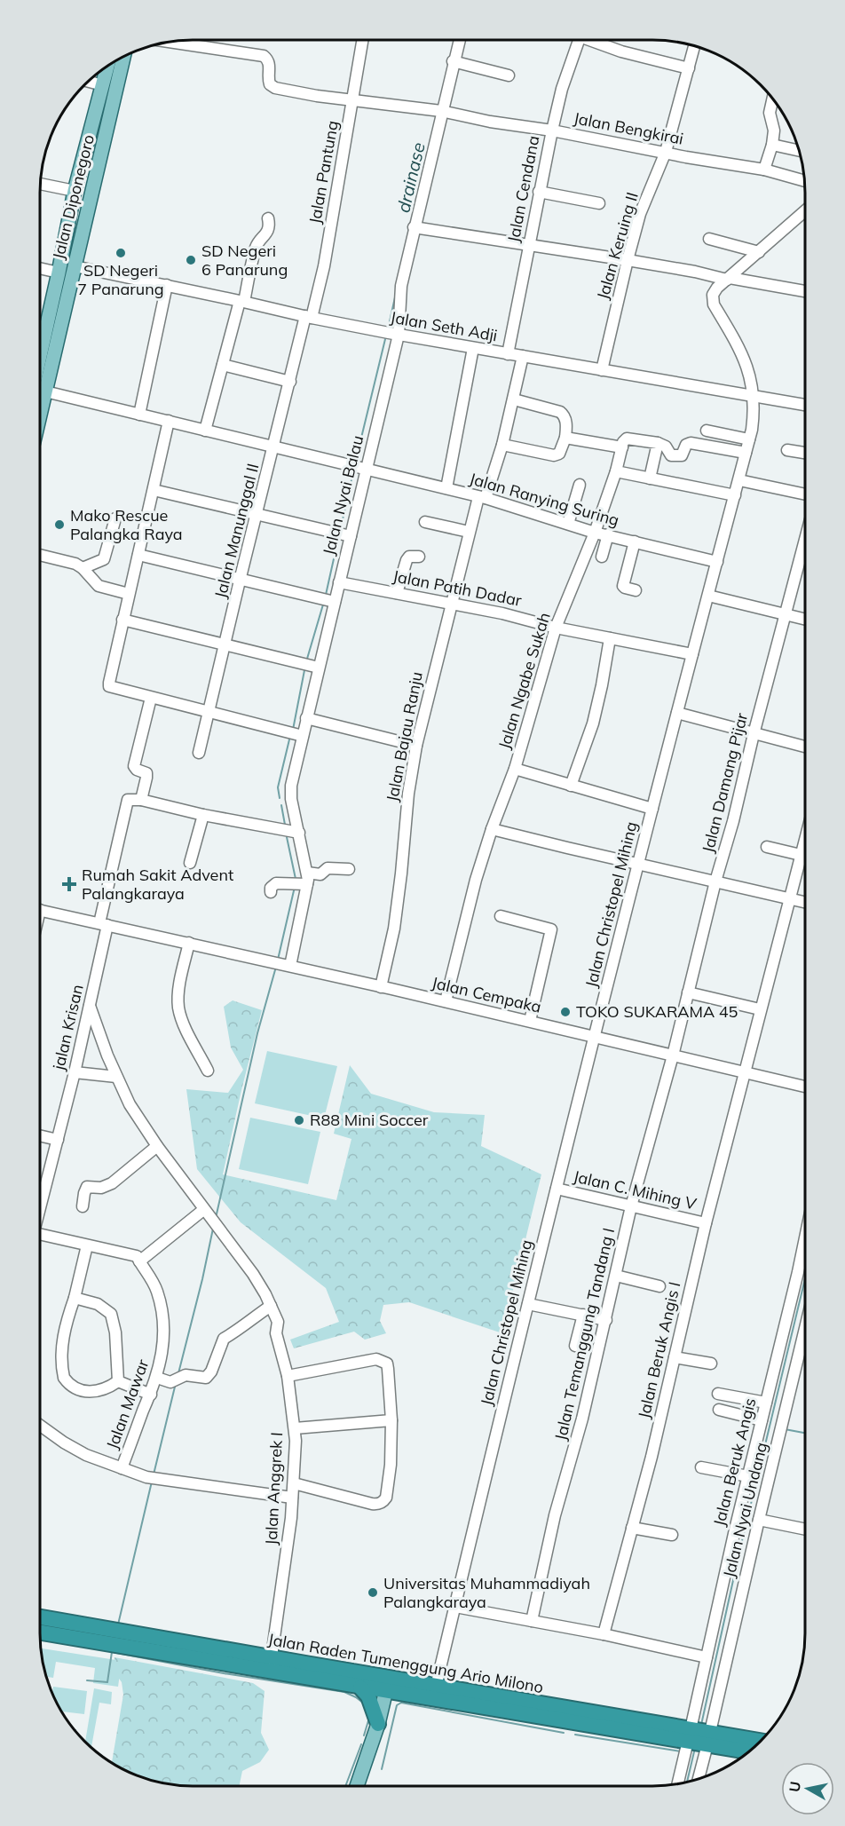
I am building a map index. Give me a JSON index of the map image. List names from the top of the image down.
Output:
{
  "streets": {
    "highway": ["Jalan Raden Tumenggung Ario Milono"],
    "main road": ["Jalan Diponegoro"],
    "street": [
      "Jalan Bengkirai",
      "Jalan Pantung",
      "Jalan Cendana",
      "Jalan Keruing II",
      "Jalan Seth Adji",
      "Jalan Nyai Balau",
      "Jalan Ranying Suring",
      "Jalan Manunggal II",
      "Jalan Patih Dadar",
      "Jalan Ngabe Sukah",
      "Jalan Bajau Ranju",
      "Jalan Damang Pijar",
      "Jalan Christopel Mihing",
      "Jalan Cempaka",
      "jalan Krisan",
      "Jalan C. Mihing V",
      "Jalan Temanggung Tandang I",
      "Jalan Beruk Angis I",
      "Jalan Mawar",
      "Jalan Beruk Angis",
      "Jalan Anggrek I",
      "Jalan Nyai Undang"
    ]
  },
  "crossings": [
    ["Jalan Bengkirai", "Jalan Pantung"],
    ["Jalan Bengkirai", "Jalan Cendana"],
    ["Jalan Bengkirai", "Jalan Keruing II"],
    ["Jalan Bengkirai", "Jalan Nyai Balau"],
    ["Jalan Pantung", "Jalan Seth Adji"],
    ["Jalan Pantung", "Jalan Manunggal II"],
    ["Jalan Cendana", "Jalan Seth Adji"],
    ["Jalan Diponegoro", "Jalan Seth Adji"],
    ["Jalan Keruing II", "Jalan Seth Adji"],
    ["Jalan Seth Adji", "Jalan Nyai Balau"],
    ["Jalan Seth Adji", "Jalan Manunggal II"],
    ["Jalan Seth Adji", "Jalan Bajau Ranju"],
    ["Jalan Seth Adji", "Jalan Christopel Mihing"],
    ["Jalan Nyai Balau", "Jalan Ranying Suring"],
    ["Jalan Nyai Balau", "Jalan Patih Dadar"],
    ["Jalan Nyai Balau", "Jalan Cempaka"],
    ["Jalan Ranying Suring", "Jalan Manunggal II"],
    ["Jalan Ranying Suring", "Jalan Ngabe Sukah"],
    ["Jalan Ranying Suring", "Jalan Bajau Ranju"],
    ["Jalan Ranying Suring", "Jalan Christopel Mihing"],
    ["Jalan Patih Dadar", "Jalan Ngabe Sukah"],
    ["Jalan Patih Dadar", "Jalan Bajau Ranju"],
    ["Jalan Patih Dadar", "Jalan Christopel Mihing"],
    ["Jalan Ngabe Sukah", "Jalan Cempaka"],
    ["Jalan Bajau Ranju", "Jalan Cempaka"],
    ["Jalan Damang Pijar", "Jalan Cempaka"],
    ["Jalan Damang Pijar", "Jalan Temanggung Tandang I"],
    ["Jalan Christopel Mihing", "Jalan Cempaka"],
    ["Jalan Christopel Mihing", "Jalan C. Mihing V"],
    ["Jalan Christopel Mihing", "Jalan Raden Tumenggung Ario Milono"],
    ["Jalan Cempaka", "jalan Krisan"],
    ["Jalan Cempaka", "Jalan Temanggung Tandang I"],
    ["Jalan Cempaka", "Jalan Beruk Angis I"],
    ["Jalan C. Mihing V", "Jalan Temanggung Tandang I"],
    ["Jalan C. Mihing V", "Jalan Beruk Angis I"],
    ["Jalan Beruk Angis", "Jalan Nyai Undang"],
    ["Jalan Beruk Angis", "Jalan Raden Tumenggung Ario Milono"],
    ["Jalan Anggrek I", "Jalan Raden Tumenggung Ario Milono"],
    ["Jalan Nyai Undang", "Jalan Raden Tumenggung Ario Milono"]
  ],
  "water": ["drainase"],
  "places": {
    "other": [
      "SD Negeri 7 Panarung",
      "SD Negeri 6 Panarung",
      "Mako Rescue Palangka Raya",
      "TOKO SUKARAMA 45",
      "R88 Mini Soccer",
      "Universitas Muhammadiyah Palangkaraya"
    ],
    "health": ["Rumah Sakit Advent Palangkaraya"]
  },
  "north": "left"
}
